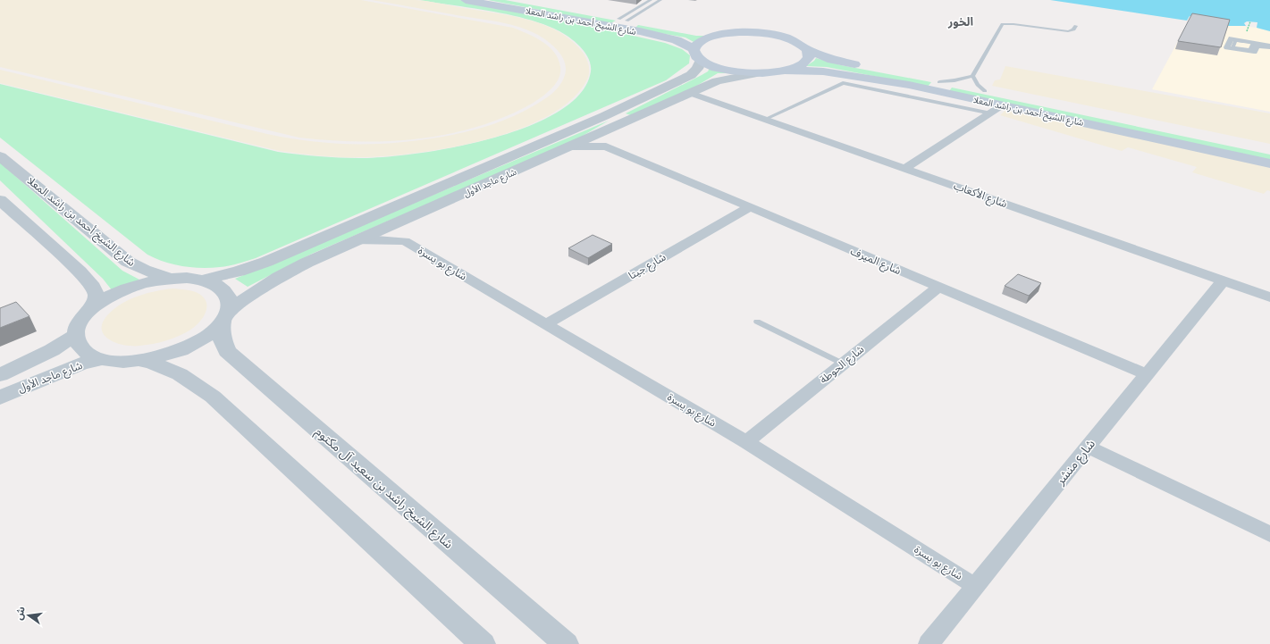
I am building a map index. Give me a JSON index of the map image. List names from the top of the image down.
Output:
{
  "streets": {
    "main road": ["شارع الشيخ أحمد بن راشد المعلا"],
    "street": [
      "شارع ماجد الأول",
      "شارع الأكعاب",
      "شارع الميرف",
      "شارع بو يسرة",
      "شارع جيتا",
      "شارع الحوطة",
      "شارع منشر",
      "شارع الشيخ راشد بن سعيد آل مكتوم"
    ]
  },
  "crossings": [
    ["شارع الشيخ أحمد بن راشد المعلا", "شارع ماجد الأول"],
    ["شارع ماجد الأول", "شارع الأكعاب"],
    ["شارع ماجد الأول", "شارع الميرف"],
    ["شارع ماجد الأول", "شارع بو يسرة"],
    ["شارع ماجد الأول", "شارع الشيخ راشد بن سعيد آل مكتوم"],
    ["شارع الأكعاب", "شارع منشر"],
    ["شارع الميرف", "شارع جيتا"],
    ["شارع الميرف", "شارع الحوطة"],
    ["شارع الميرف", "شارع منشر"],
    ["شارع بو يسرة", "شارع جيتا"],
    ["شارع بو يسرة", "شارع الحوطة"],
    ["شارع بو يسرة", "شارع منشر"]
  ],
  "districts": ["الخور"],
  "north": "left"
}
